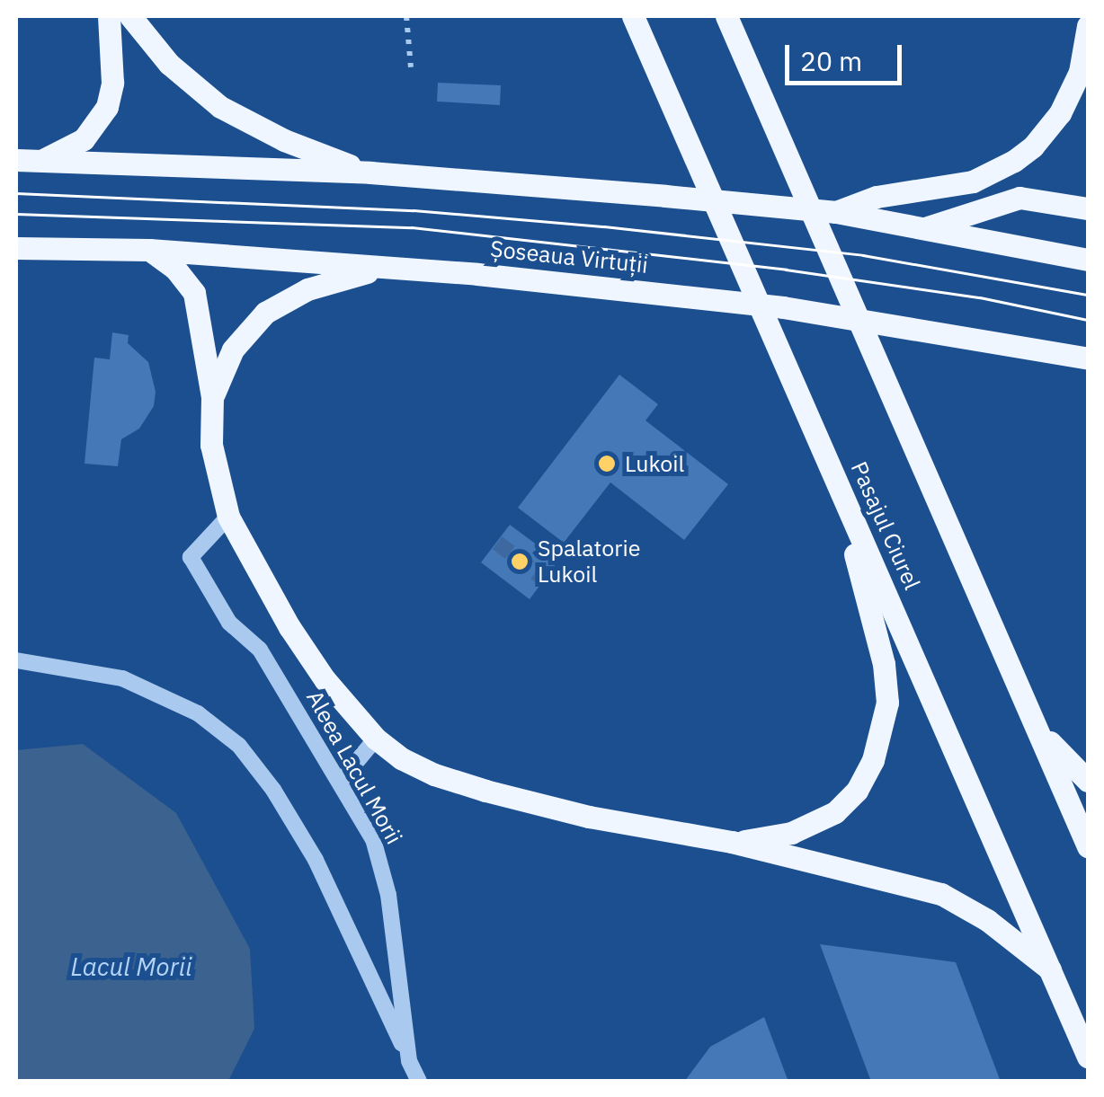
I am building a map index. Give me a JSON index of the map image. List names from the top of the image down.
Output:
{
  "streets": {
    "main road": ["Șoseaua Virtuții", "Pasajul Ciurel"],
    "lane": ["Aleea Lacul Morii"]
  },
  "water": ["Lacul Morii"],
  "places": ["Lukoil", "Spalatorie Lukoil"],
  "scale_bar": "20 m"
}
